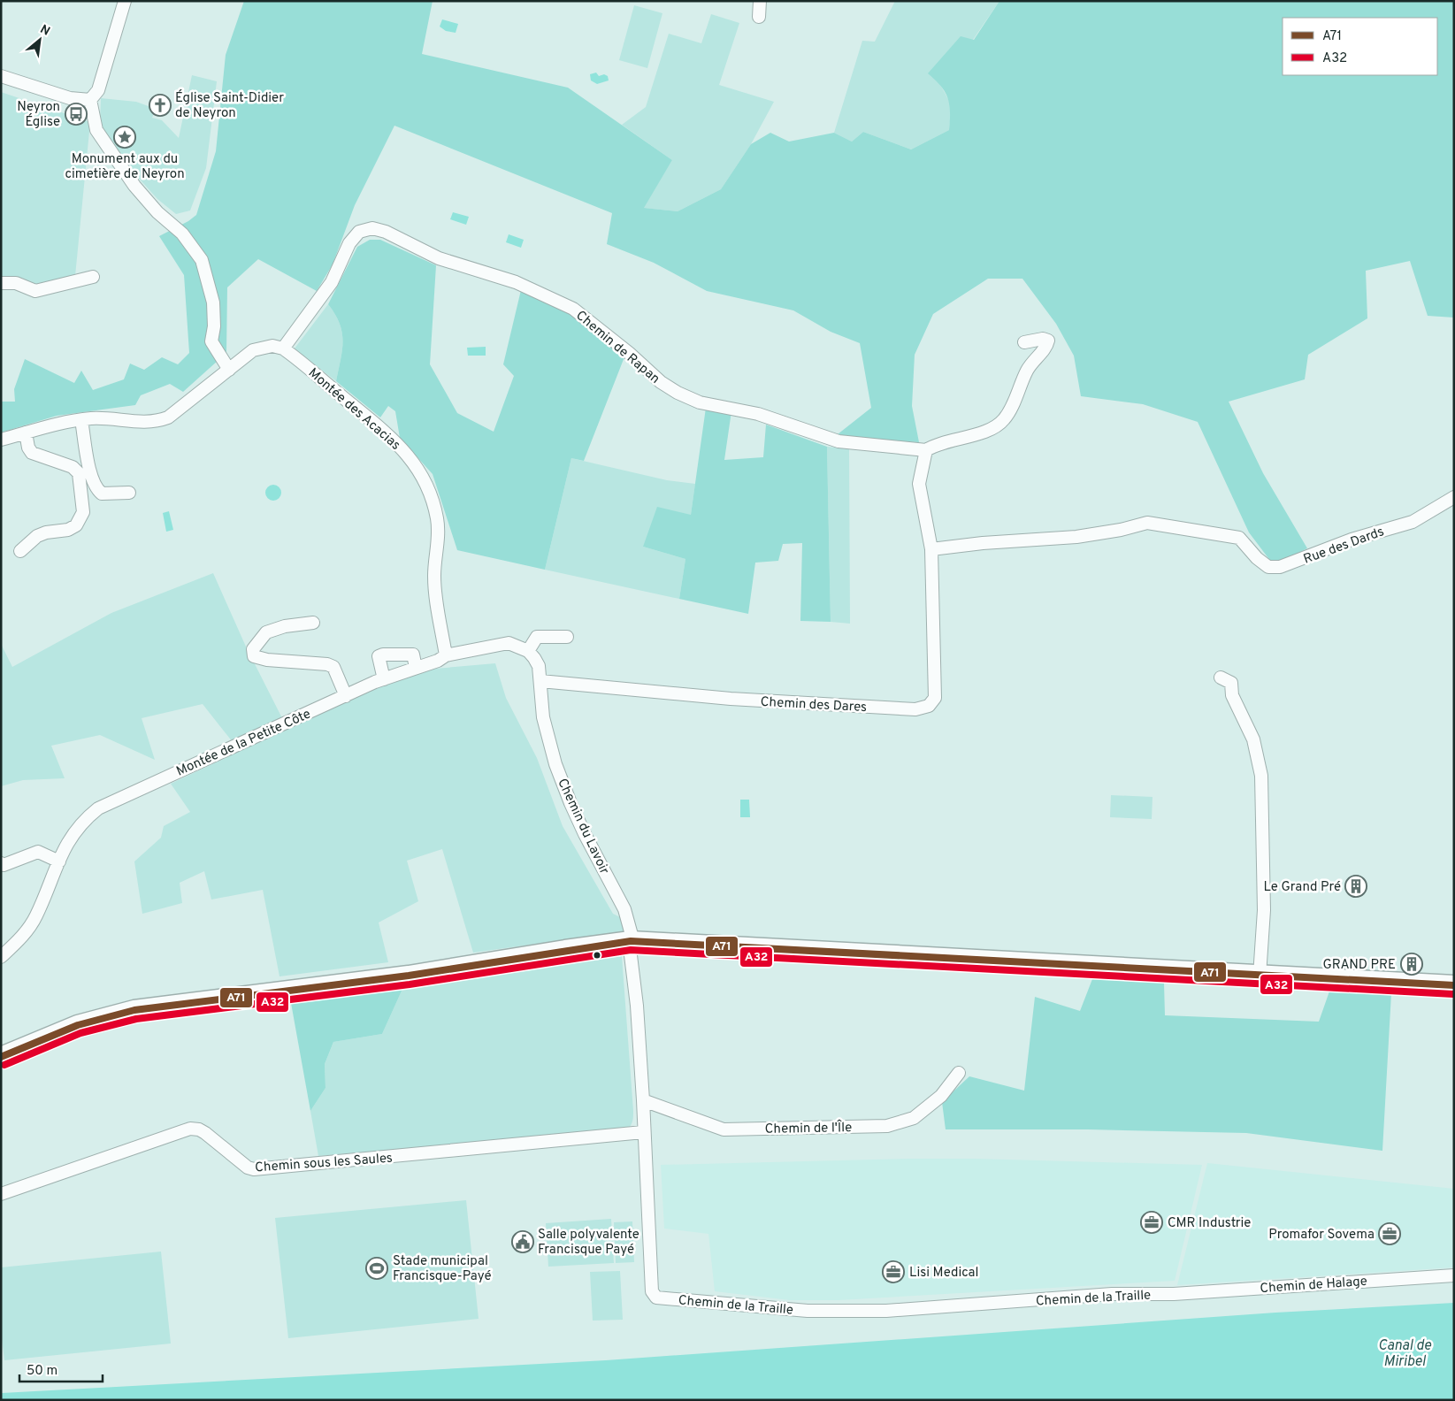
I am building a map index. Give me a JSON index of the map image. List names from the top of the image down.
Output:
{
  "streets": {
    "street": [
      "Chemin de Rapan",
      "Montée des Acacias",
      "Rue des Dards",
      "Chemin des Dares",
      "Montée de la Petite Côte",
      "Chemin du Lavoir",
      "Chemin de l'Île",
      "Chemin sous les Saules",
      "Chemin de Halage",
      "Chemin de la Traille"
    ]
  },
  "crossings": [
    ["Chemin de Rapan", "Montée des Acacias"],
    ["Chemin de Rapan", "Chemin des Dares"],
    ["Montée des Acacias", "Montée de la Petite Côte"],
    ["Rue des Dards", "Chemin des Dares"],
    ["Chemin des Dares", "Chemin du Lavoir"],
    ["Chemin du Lavoir", "Chemin de la Traille"],
    ["Chemin de l'Île", "Chemin de la Traille"],
    ["Chemin sous les Saules", "Chemin de la Traille"],
    ["Chemin de Halage", "Chemin de la Traille"]
  ],
  "water": ["Canal de Miribel"],
  "places": {
    "church": ["Église Saint-Didier de Neyron"],
    "bus stop": ["Neyron Église"],
    "place": ["Monument aux du cimetière de Neyron"],
    "building": ["Le Grand Pré", "GRAND PRE"],
    "office": ["CMR Industrie", "Promafor Sovema", "Lisi Medical"],
    "public building": ["Salle polyvalente Francisque Payé"],
    "sports": ["Stade municipal Francisque-Payé"]
  },
  "lines": ["transit line A71", "transit line A32"],
  "legend": ["A71", "A32"],
  "scale_bar": "50 m",
  "north": "top right"
}
